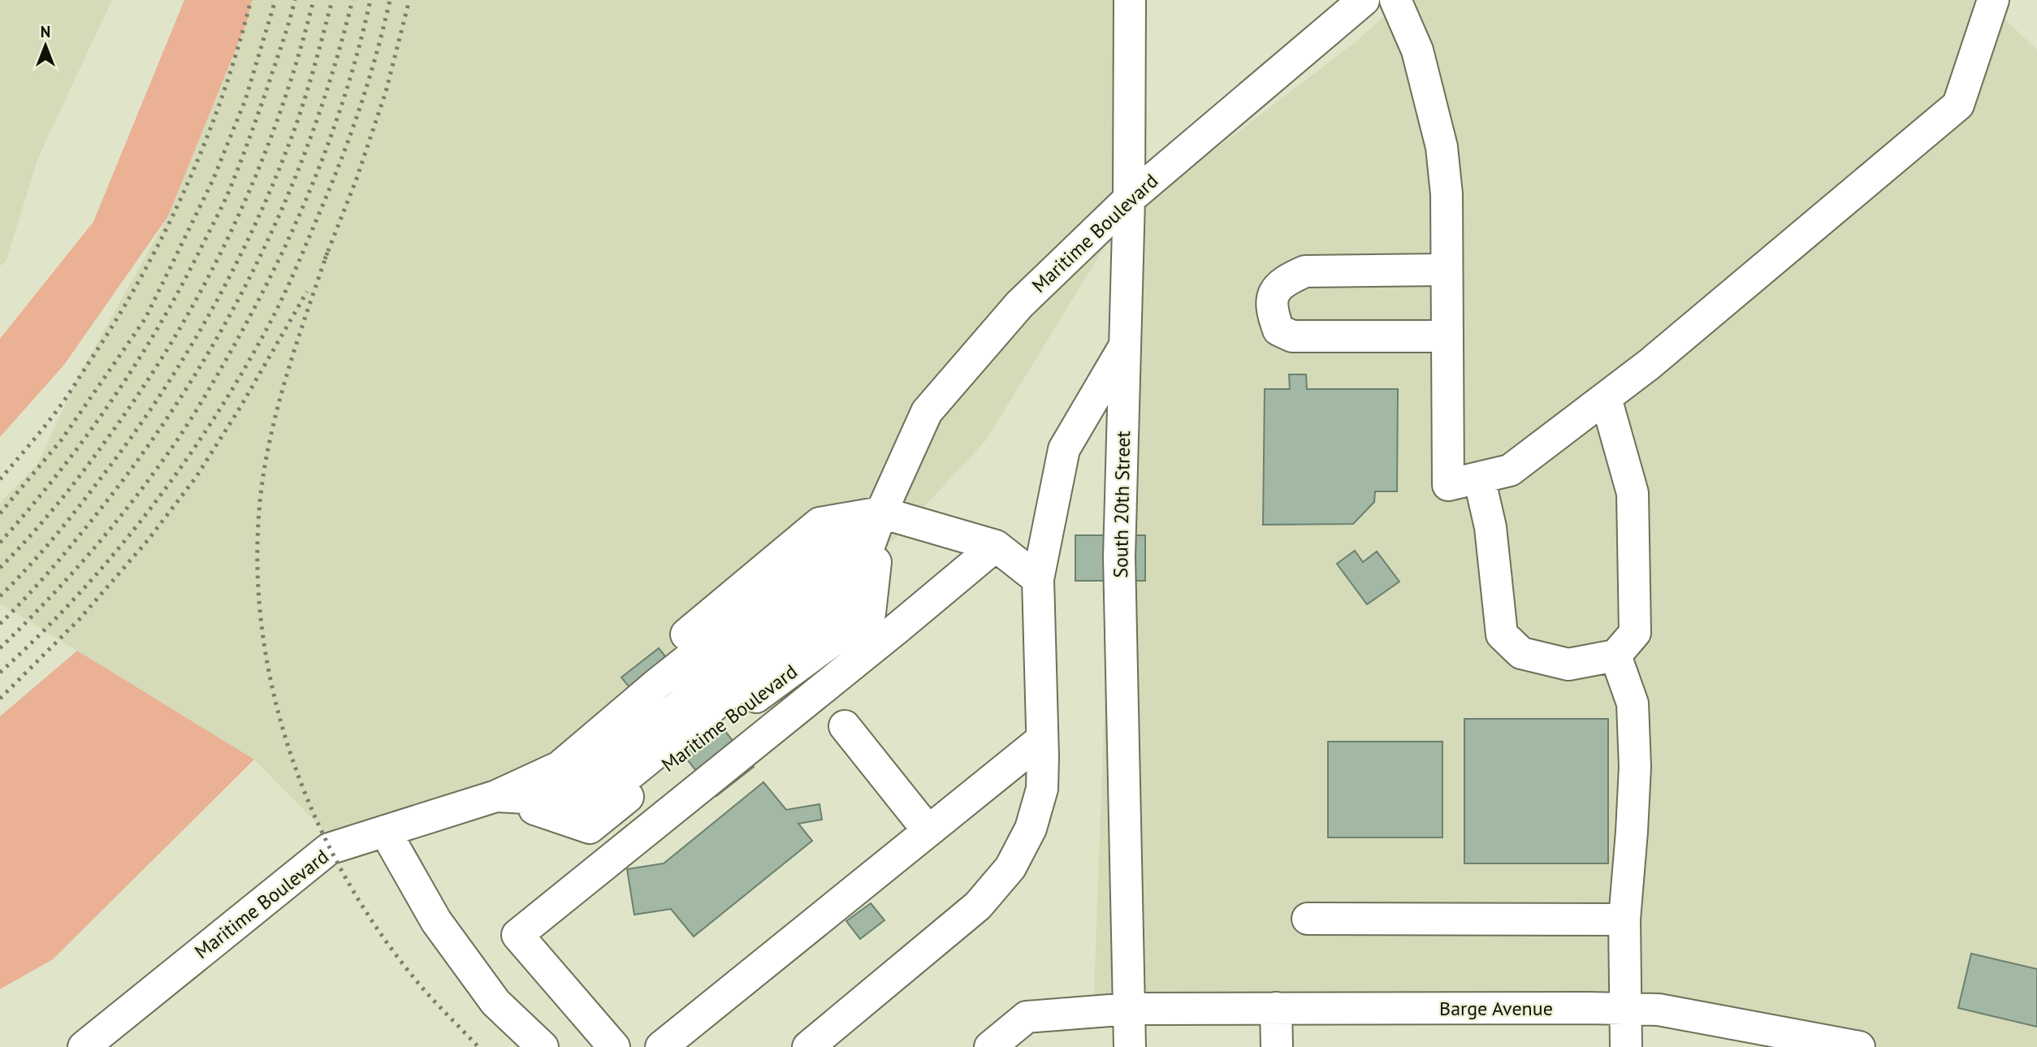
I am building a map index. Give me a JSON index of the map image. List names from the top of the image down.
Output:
{
  "streets": {
    "street": ["Maritime Boulevard", "South 20th Street", "Barge Avenue"]
  },
  "crossings": [
    ["Maritime Boulevard", "South 20th Street"],
    ["South 20th Street", "Barge Avenue"]
  ],
  "north": "top"
}
